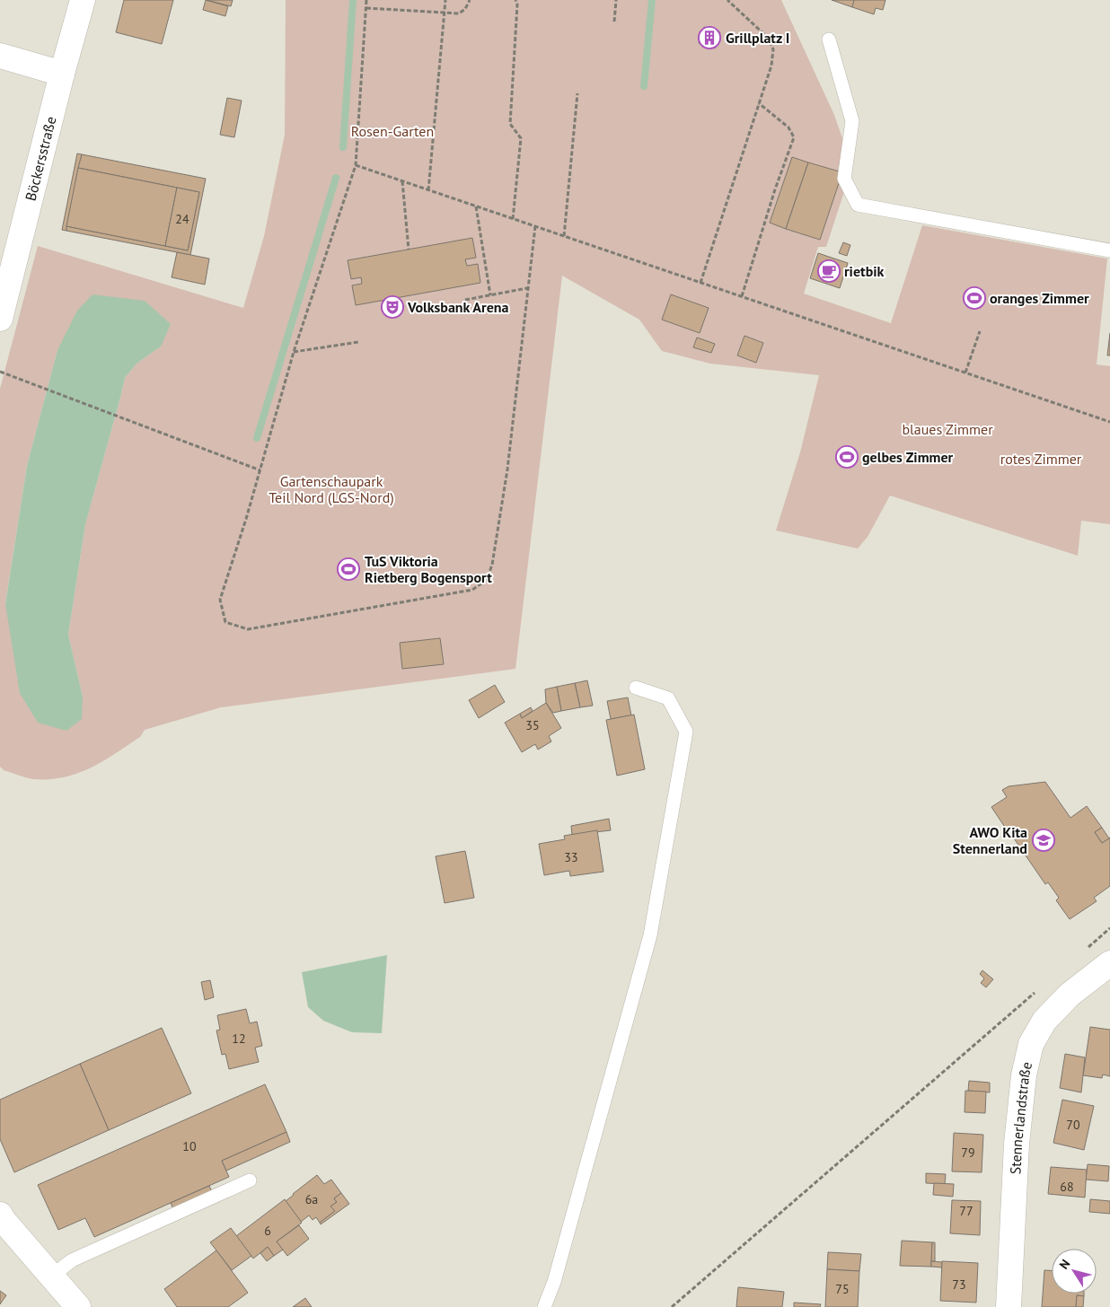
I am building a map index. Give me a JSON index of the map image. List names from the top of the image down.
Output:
{
  "streets": {
    "street": ["Böckersstraße", "Stennerlandstraße"]
  },
  "parks": [
    "Rosen-Garten",
    "blaues Zimmer",
    "rotes Zimmer",
    "Gartenschaupark Teil Nord (LGS-Nord)"
  ],
  "places": {
    "building": ["Grillplatz I"],
    "cafe": ["rietbik"],
    "sports": ["oranges Zimmer", "gelbes Zimmer", "TuS Viktoria Rietberg Bogensport"],
    "theatre": ["Volksbank Arena"],
    "school or university": ["AWO Kita Stennerland"]
  },
  "house_numbers": [
    "24",
    "35",
    "33",
    "12",
    "70",
    "10",
    "79",
    "68",
    "6a",
    "77",
    "6",
    "73",
    "75"
  ],
  "north": "top left"
}
